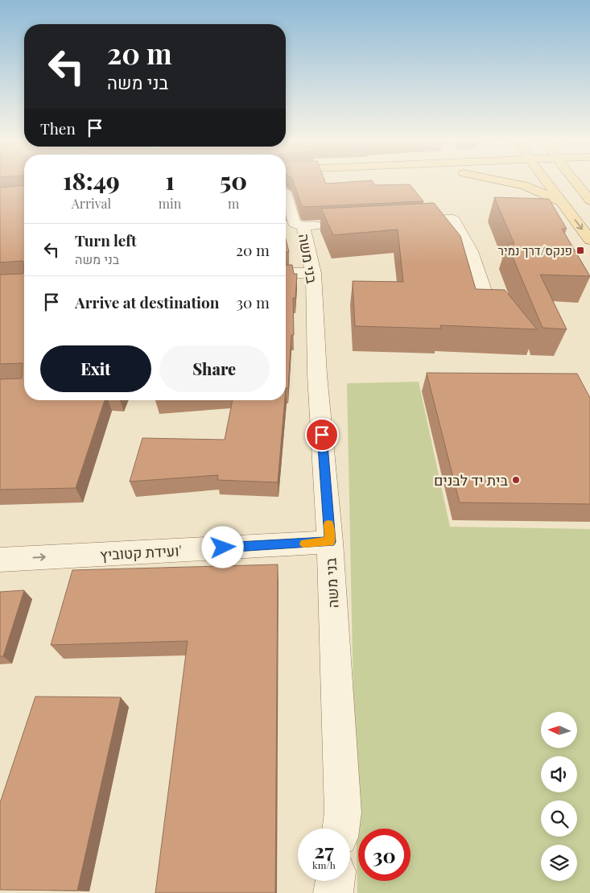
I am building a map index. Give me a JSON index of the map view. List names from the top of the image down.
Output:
{
  "streets": {
    "street": ["בני משה", "ועידת קטוביץ'"]
  },
  "crossings": [
    ["בני משה", "ועידת קטוביץ'"]
  ],
  "one_way": ["ועידת קטוביץ'"],
  "places": {
    "transit": ["פנקס/דרך נמיר"],
    "other": ["בית יד לבנים"]
  },
  "north": "left",
  "page": {
    "turn": ["20 m", "בני משה"],
    "then": "Then",
    "eta": [
      "18:49",
      "Arrival",
      "1",
      "min",
      "50",
      "m"
    ],
    "list": [
      {
        "name": "Turn left",
        "note": "בני משה",
        "value": "20 m"
      },
      {
        "name": "Arrive at destination",
        "value": "30 m"
      }
    ],
    "buttons": ["Exit", "Share"],
    "speed": "27 km/h",
    "limit": "30"
  }
}
